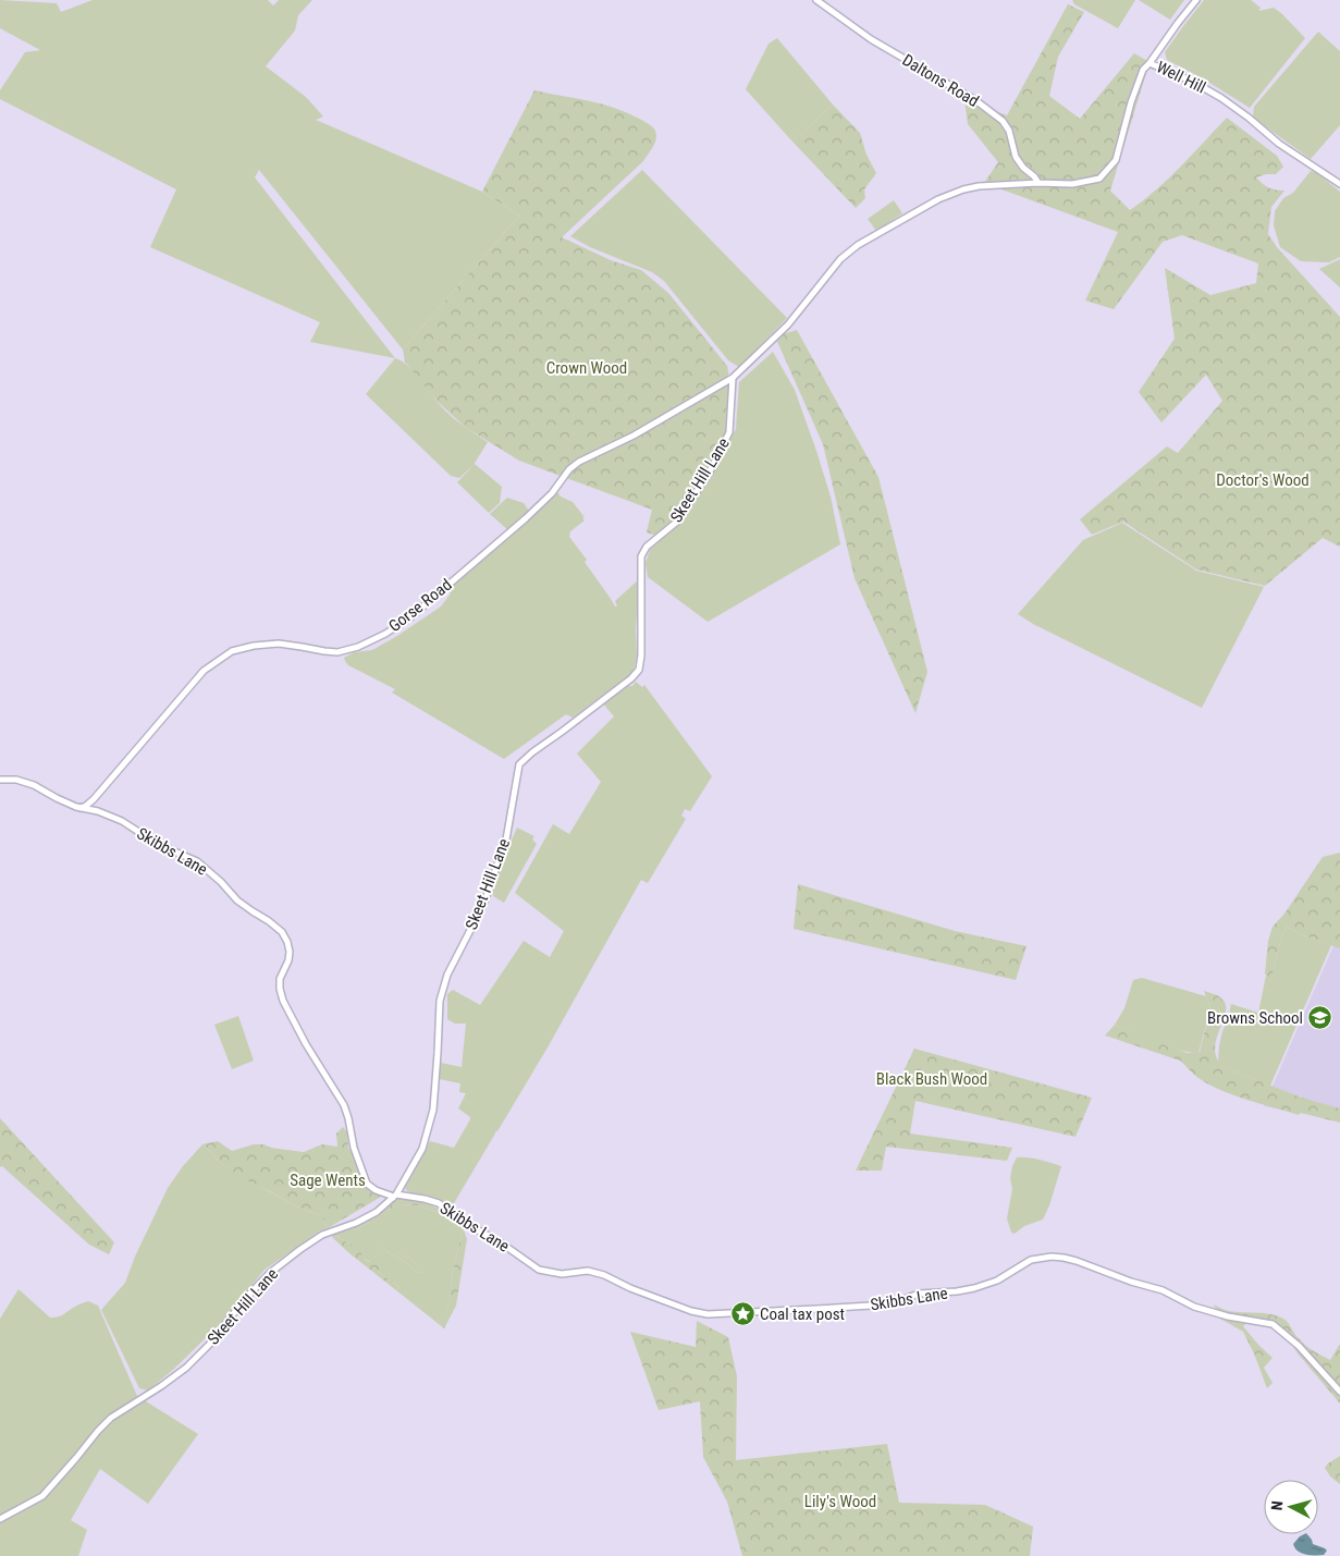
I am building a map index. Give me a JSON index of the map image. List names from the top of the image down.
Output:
{
  "streets": {
    "street": [
      "Well Hill",
      "Daltons Road",
      "Skeet Hill Lane",
      "Gorse Road",
      "Skibbs Lane"
    ]
  },
  "crossings": [
    ["Well Hill", "Daltons Road"],
    ["Skeet Hill Lane", "Gorse Road"],
    ["Skeet Hill Lane", "Skibbs Lane"],
    ["Gorse Road", "Skibbs Lane"]
  ],
  "parks": [
    "Crown Wood",
    "Doctor's Wood",
    "Black Bush Wood",
    "Sage Wents",
    "Lily's Wood"
  ],
  "places": {
    "school or university": ["Browns School"],
    "place": ["Coal tax post"]
  },
  "north": "left"
}
